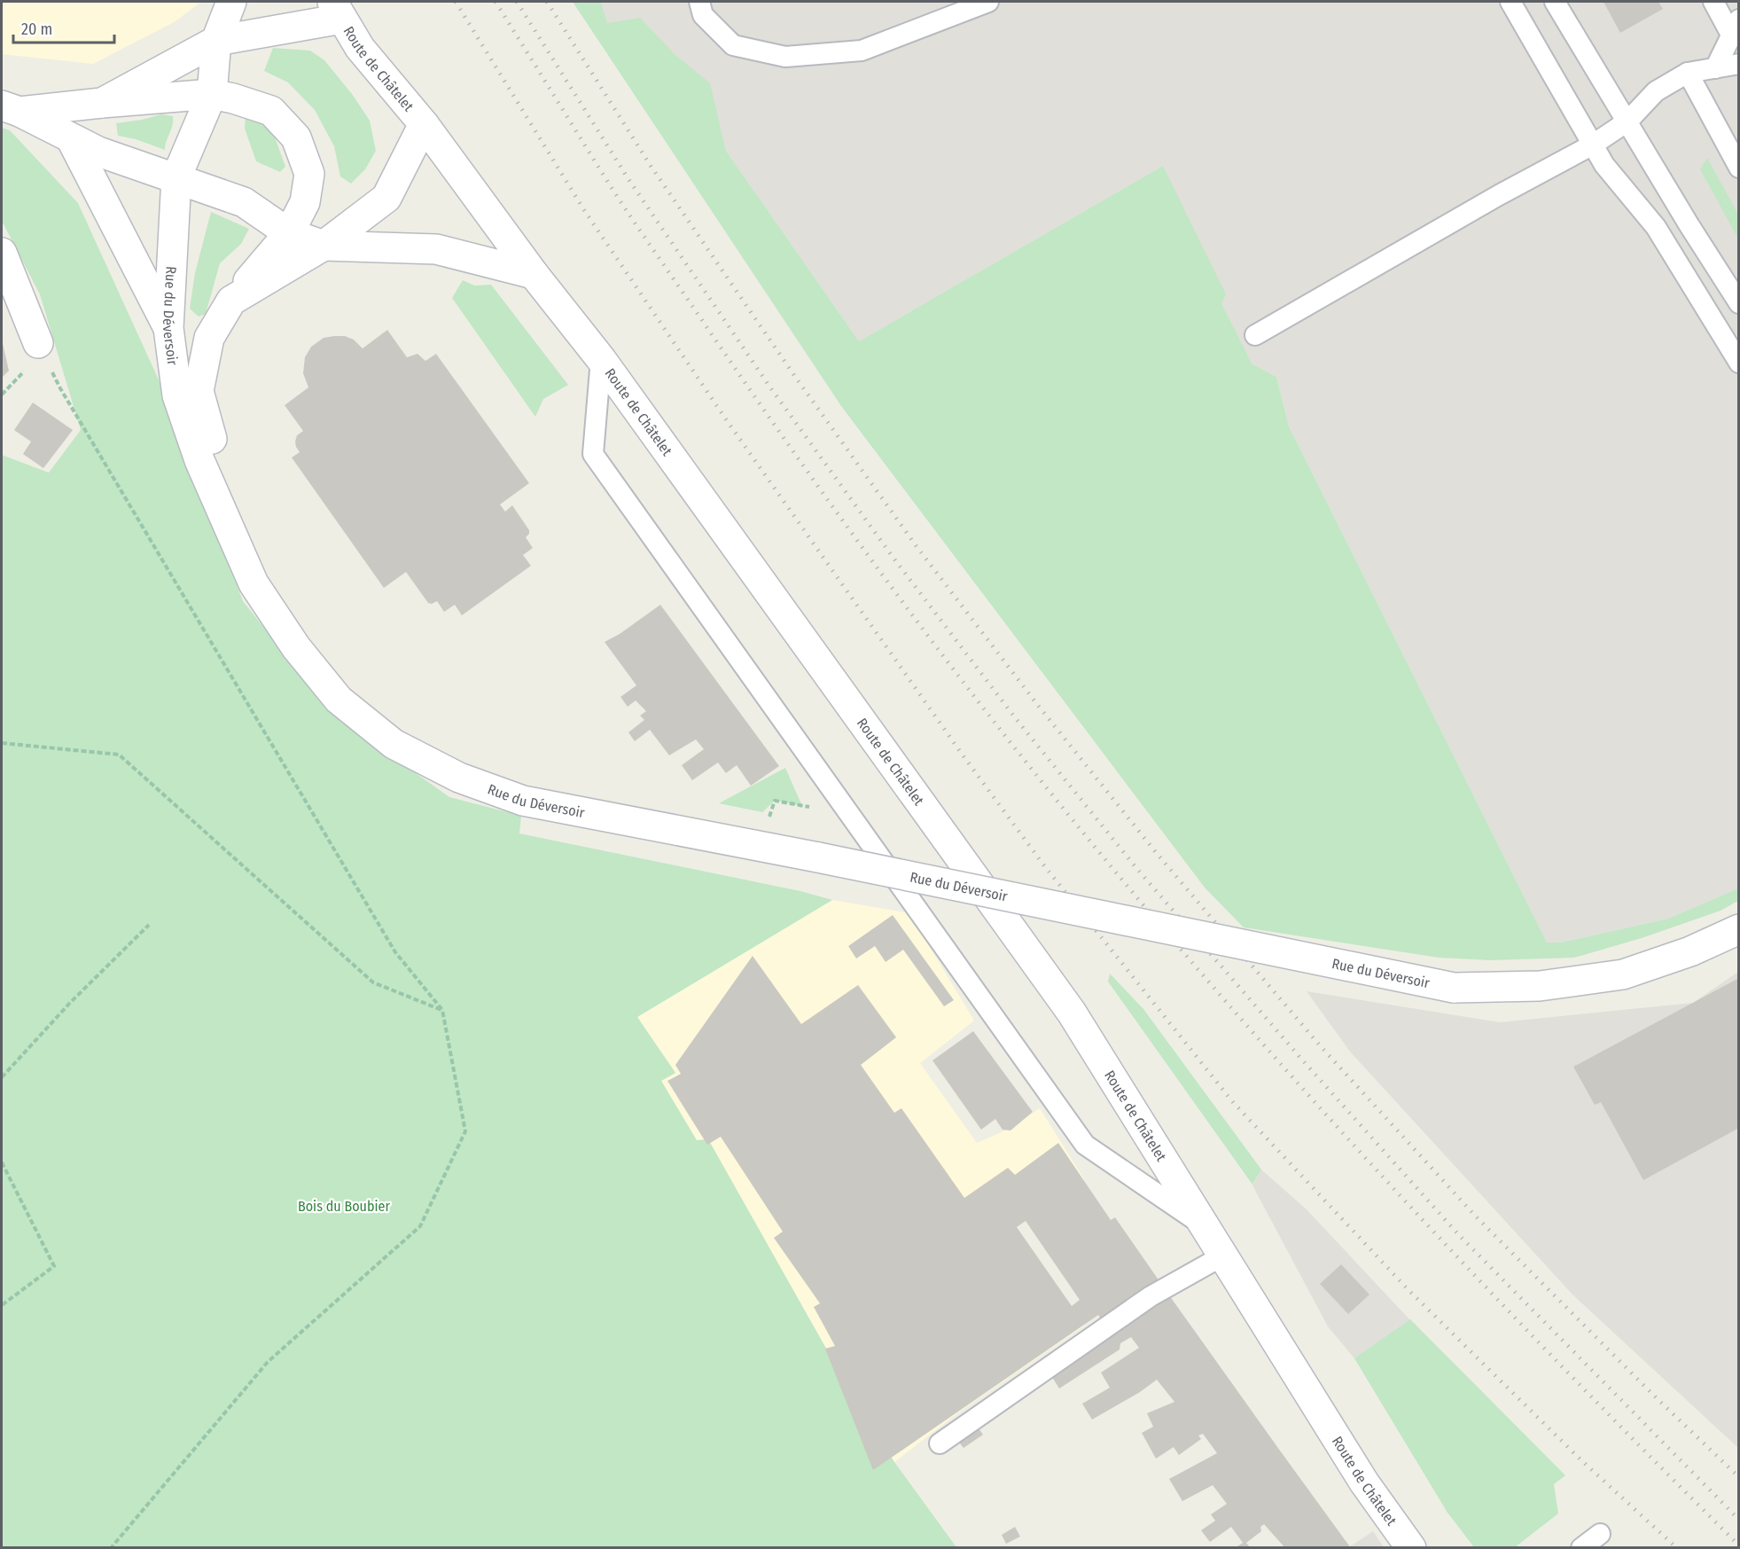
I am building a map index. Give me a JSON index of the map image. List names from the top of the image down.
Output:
{
  "streets": {
    "main road": ["Route de Châtelet", "Rue du Déversoir"]
  },
  "crossings": [
    ["Route de Châtelet", "Rue du Déversoir"]
  ],
  "parks": ["Bois du Boubier"],
  "scale_bar": "20 m"
}
